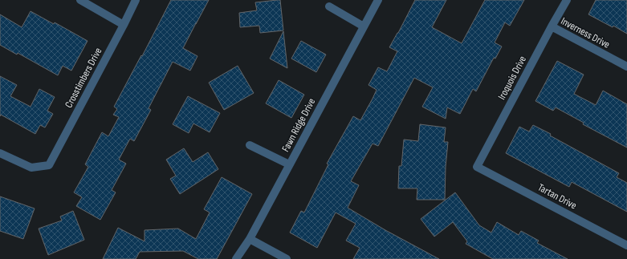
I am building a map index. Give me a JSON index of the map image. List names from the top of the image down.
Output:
{
  "streets": {
    "street": [
      "Inverness Drive",
      "Crosstimbers Drive",
      "Iroquois Drive",
      "Fawn Ridge Drive",
      "Tartan Drive"
    ]
  },
  "crossings": [
    ["Inverness Drive", "Iroquois Drive"],
    ["Iroquois Drive", "Tartan Drive"]
  ]
}
